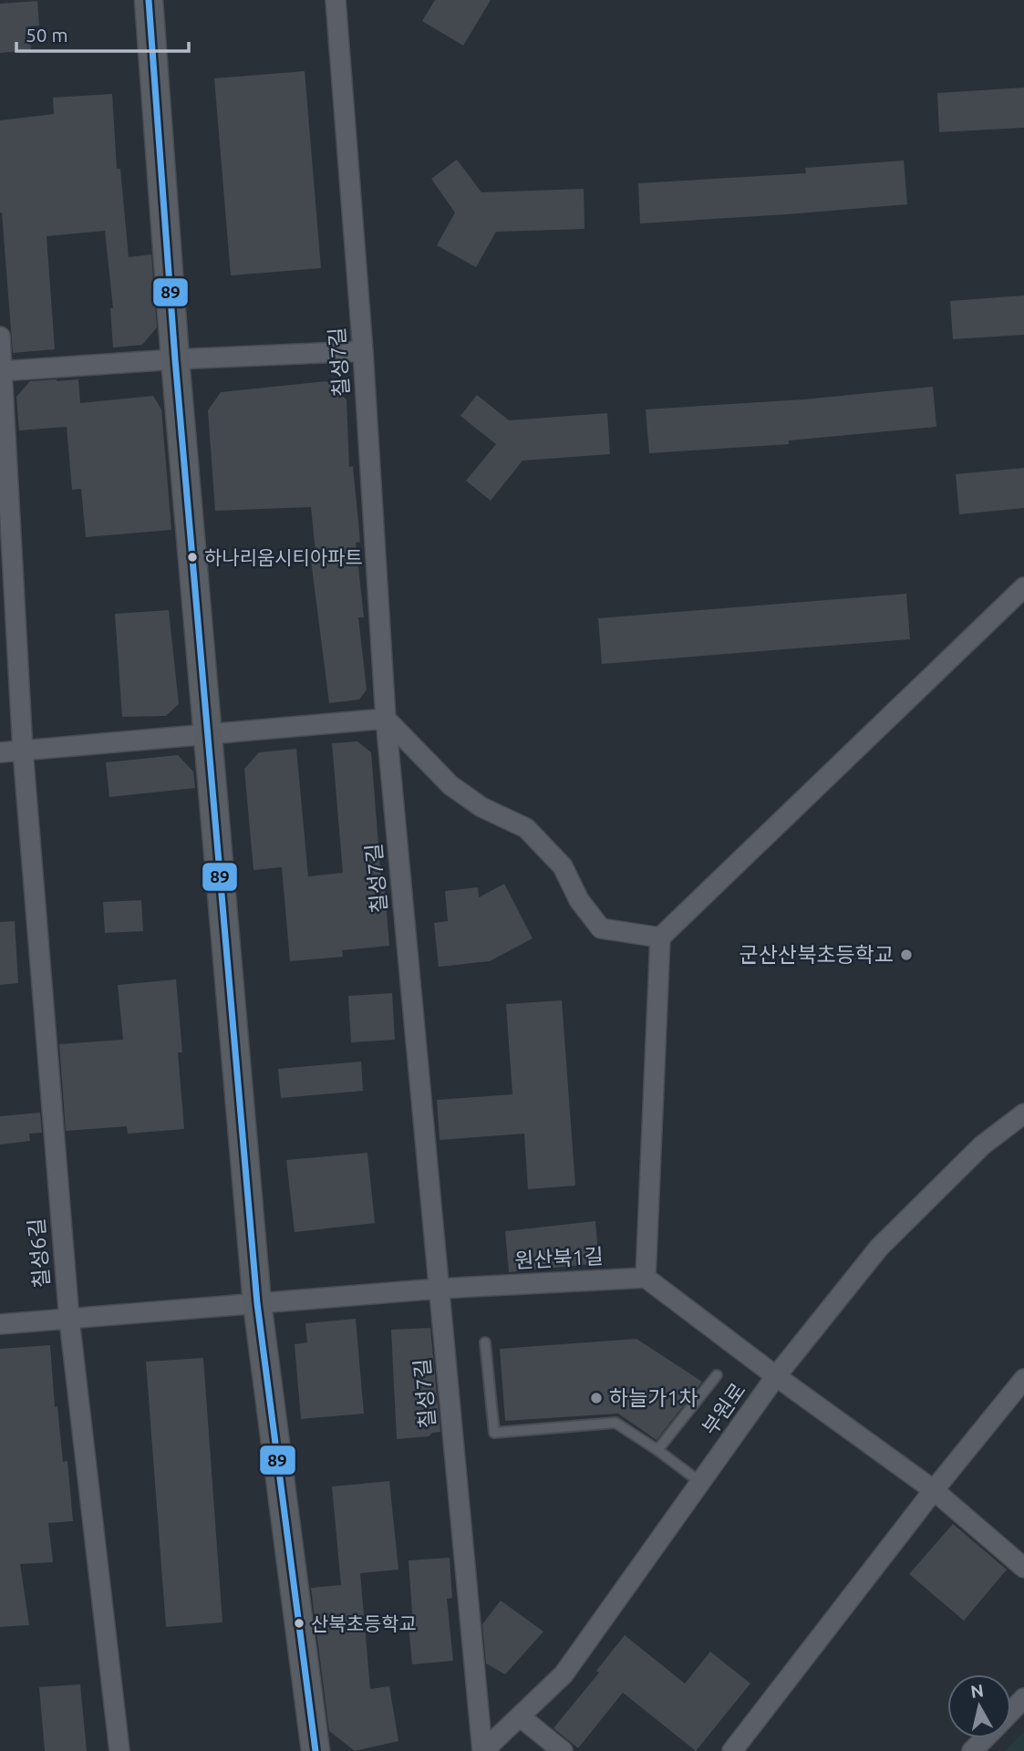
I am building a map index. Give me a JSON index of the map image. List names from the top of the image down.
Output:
{
  "streets": {
    "street": [
      "칠성7길",
      "칠성6길",
      "원산북1길",
      "부원로"
    ]
  },
  "crossings": [
    ["칠성7길", "원산북1길"],
    ["칠성7길", "부원로"],
    ["칠성6길", "원산북1길"]
  ],
  "places": [
    "하나리움시티아파트",
    "군산산북초등학교",
    "하늘가1차",
    "산북초등학교"
  ],
  "lines": ["transit line 89"],
  "scale_bar": "50 m",
  "north": "top"
}
